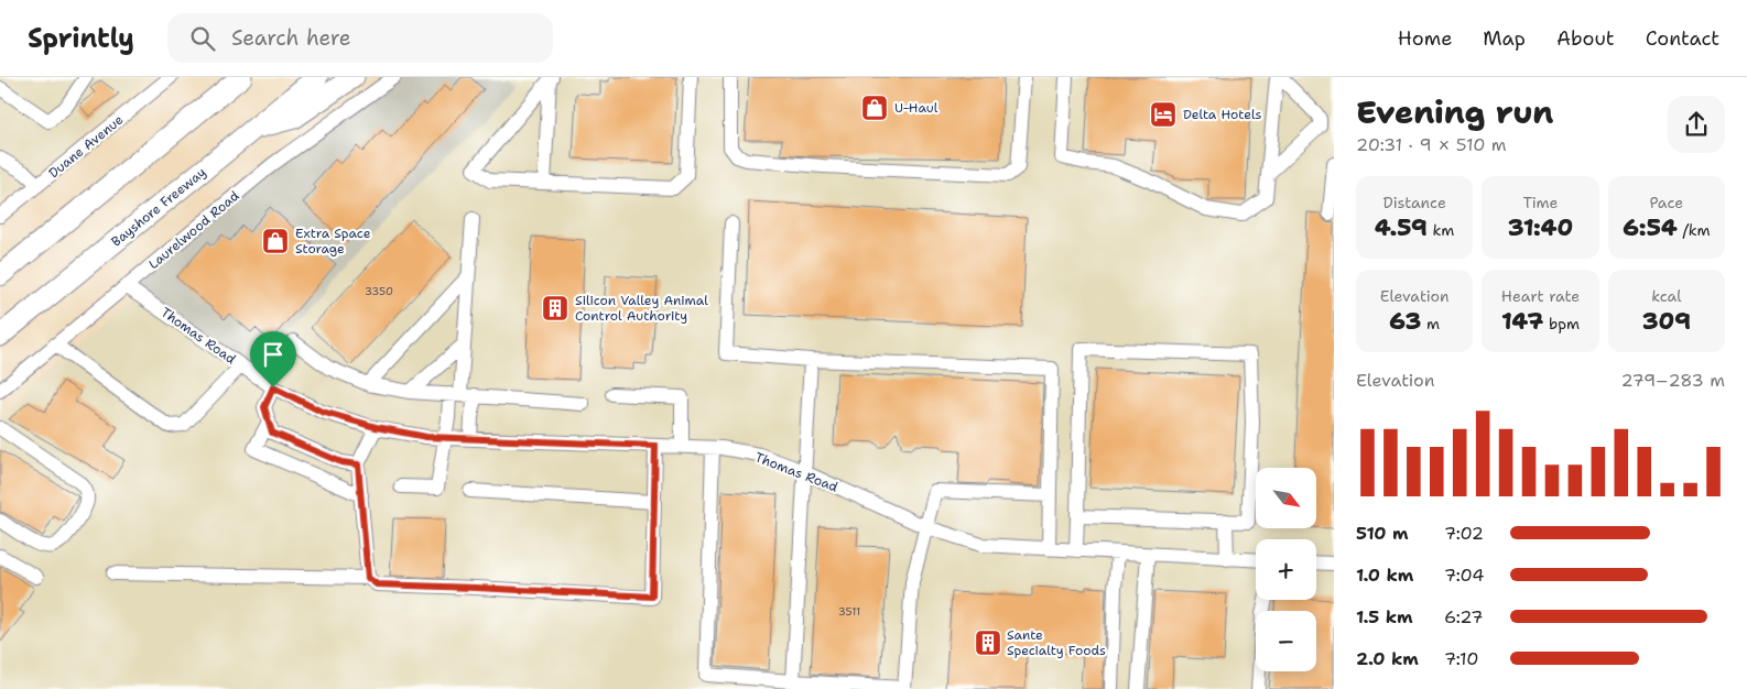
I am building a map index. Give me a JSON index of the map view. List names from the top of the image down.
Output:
{
  "streets": {
    "highway": ["Bayshore Freeway"],
    "street": ["Duane Avenue", "Laurelwood Road", "Thomas Road"]
  },
  "crossings": [
    ["Laurelwood Road", "Thomas Road"]
  ],
  "places": {
    "shop": ["U-Haul", "Extra Space Storage"],
    "hotel": ["Delta Hotels"],
    "building": ["Silicon Valley Animal Control Authority", "Sante Specialty Foods"]
  },
  "house_numbers": ["3350", "3511"],
  "north": "bottom right",
  "page": {
    "header": "Sprintly",
    "search": "Search here",
    "nav": [
      "Home",
      "Map",
      "About",
      "Contact"
    ],
    "heading": ["Evening run", "20:31 · 9 × 510 m"],
    "stats": [
      ["Distance", "4.59 km"],
      ["Time", "31:40"],
      ["Pace", "6:54 /km"],
      ["Elevation", "63 m"],
      ["Heart rate", "147 bpm"],
      ["kcal", "309"]
    ],
    "chart": ["Elevation", "279–283 m"],
    "map_buttons": ["+", "−"],
    "list": [
      {
        "name": "510 m",
        "note": "7:02"
      },
      {
        "name": "1.0 km",
        "note": "7:04"
      },
      {
        "name": "1.5 km",
        "note": "6:27"
      },
      {
        "name": "2.0 km",
        "note": "7:10"
      }
    ]
  }
}
